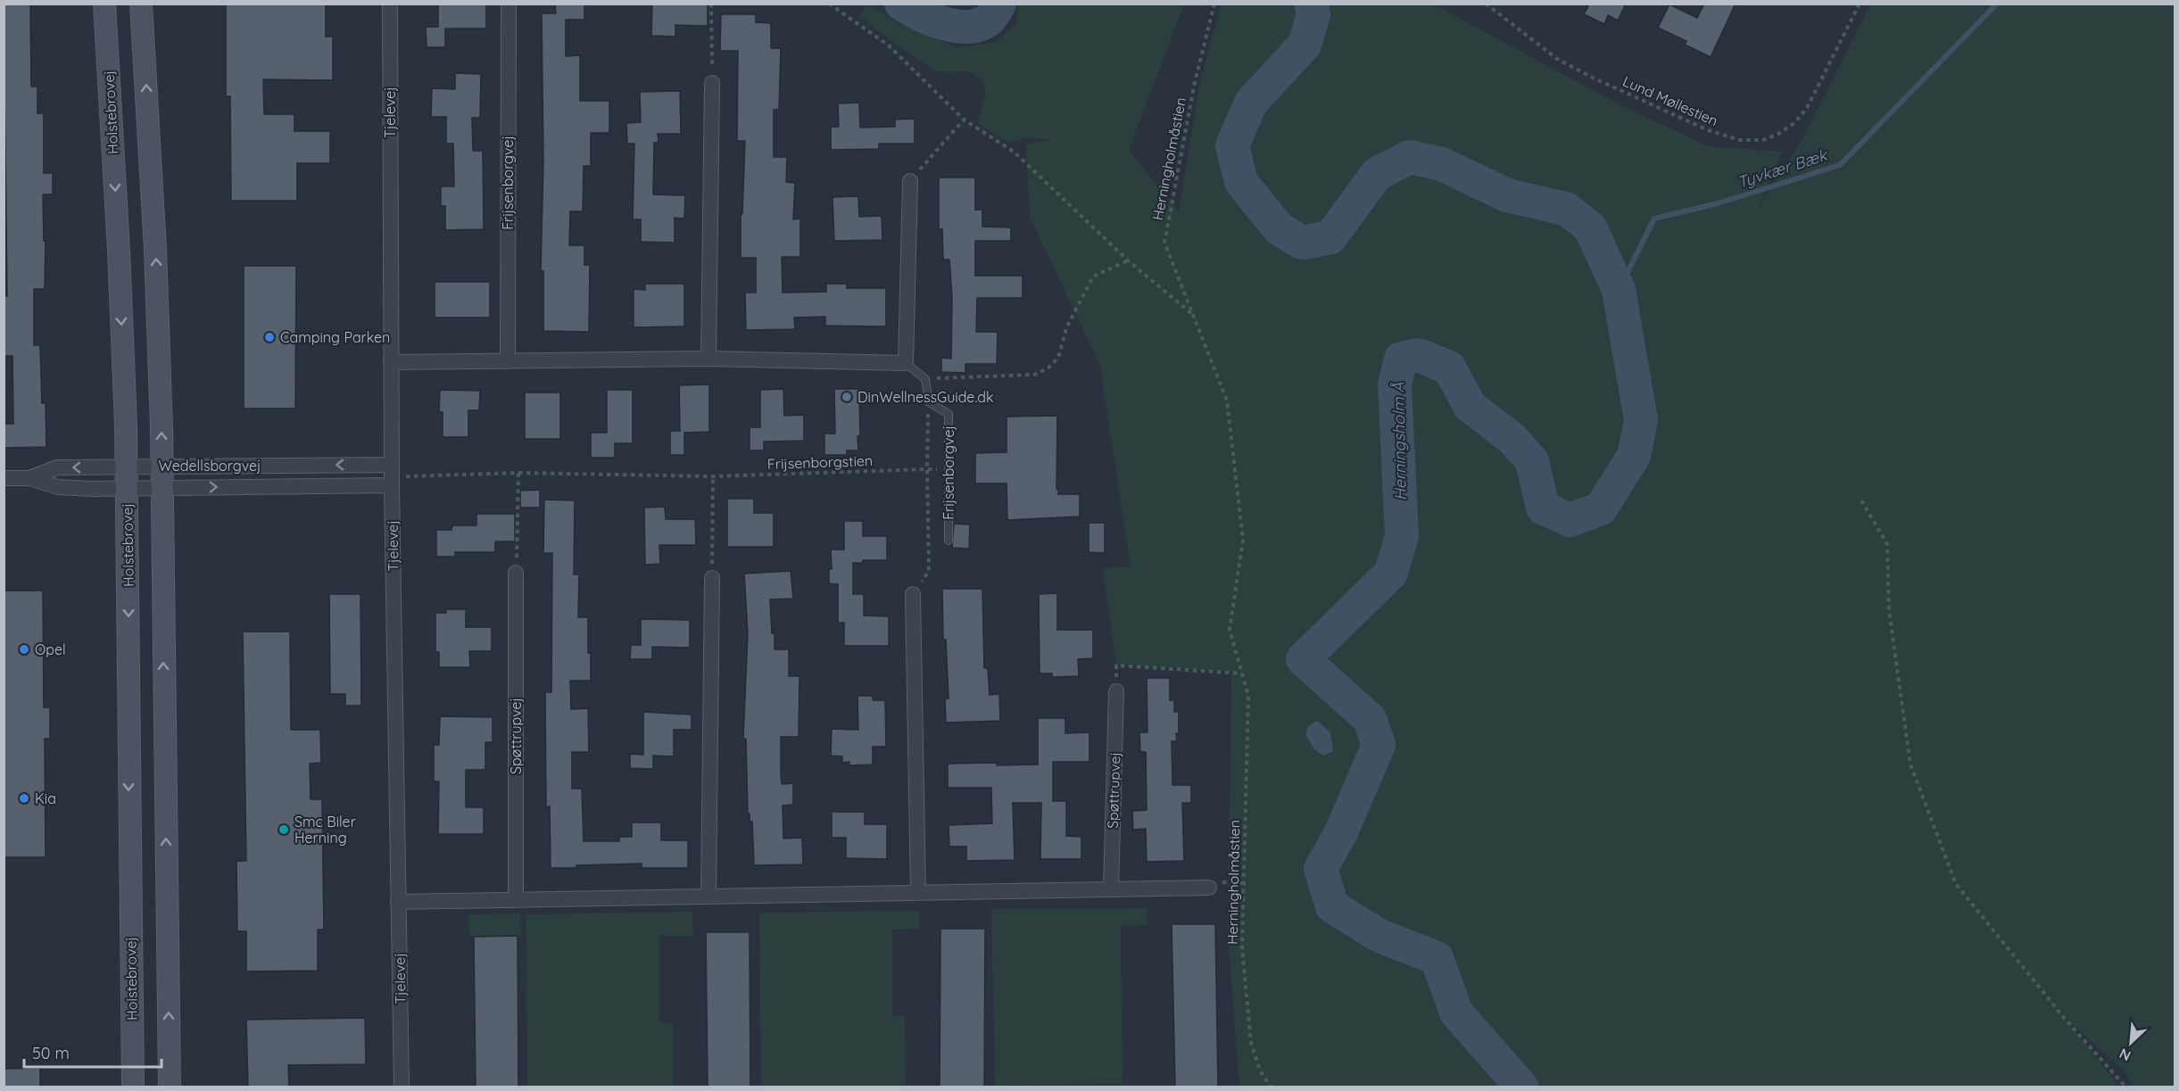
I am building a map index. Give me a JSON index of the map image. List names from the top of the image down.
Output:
{
  "streets": {
    "main road": ["Holstebrovej"],
    "street": [
      "Tjelevej",
      "Frijsenborgvej",
      "Wedellsborgvej",
      "Spøttrupvej"
    ],
    "path": ["Lund Møllestien", "Herningholmåstien", "Frijsenborgstien"]
  },
  "crossings": [
    ["Holstebrovej", "Wedellsborgvej"],
    ["Tjelevej", "Frijsenborgstien"],
    ["Tjelevej", "Wedellsborgvej"],
    ["Frijsenborgvej", "Frijsenborgstien"],
    ["Frijsenborgstien", "Wedellsborgvej"]
  ],
  "water": ["Tyvkær Bæk", "Herningsholm Å"],
  "places": [
    "Camping Parken",
    "DinWellnessGuide.dk",
    "Opel",
    "Kia",
    "Smc Biler Herning"
  ],
  "scale_bar": "50 m",
  "north": "bottom left"
}
